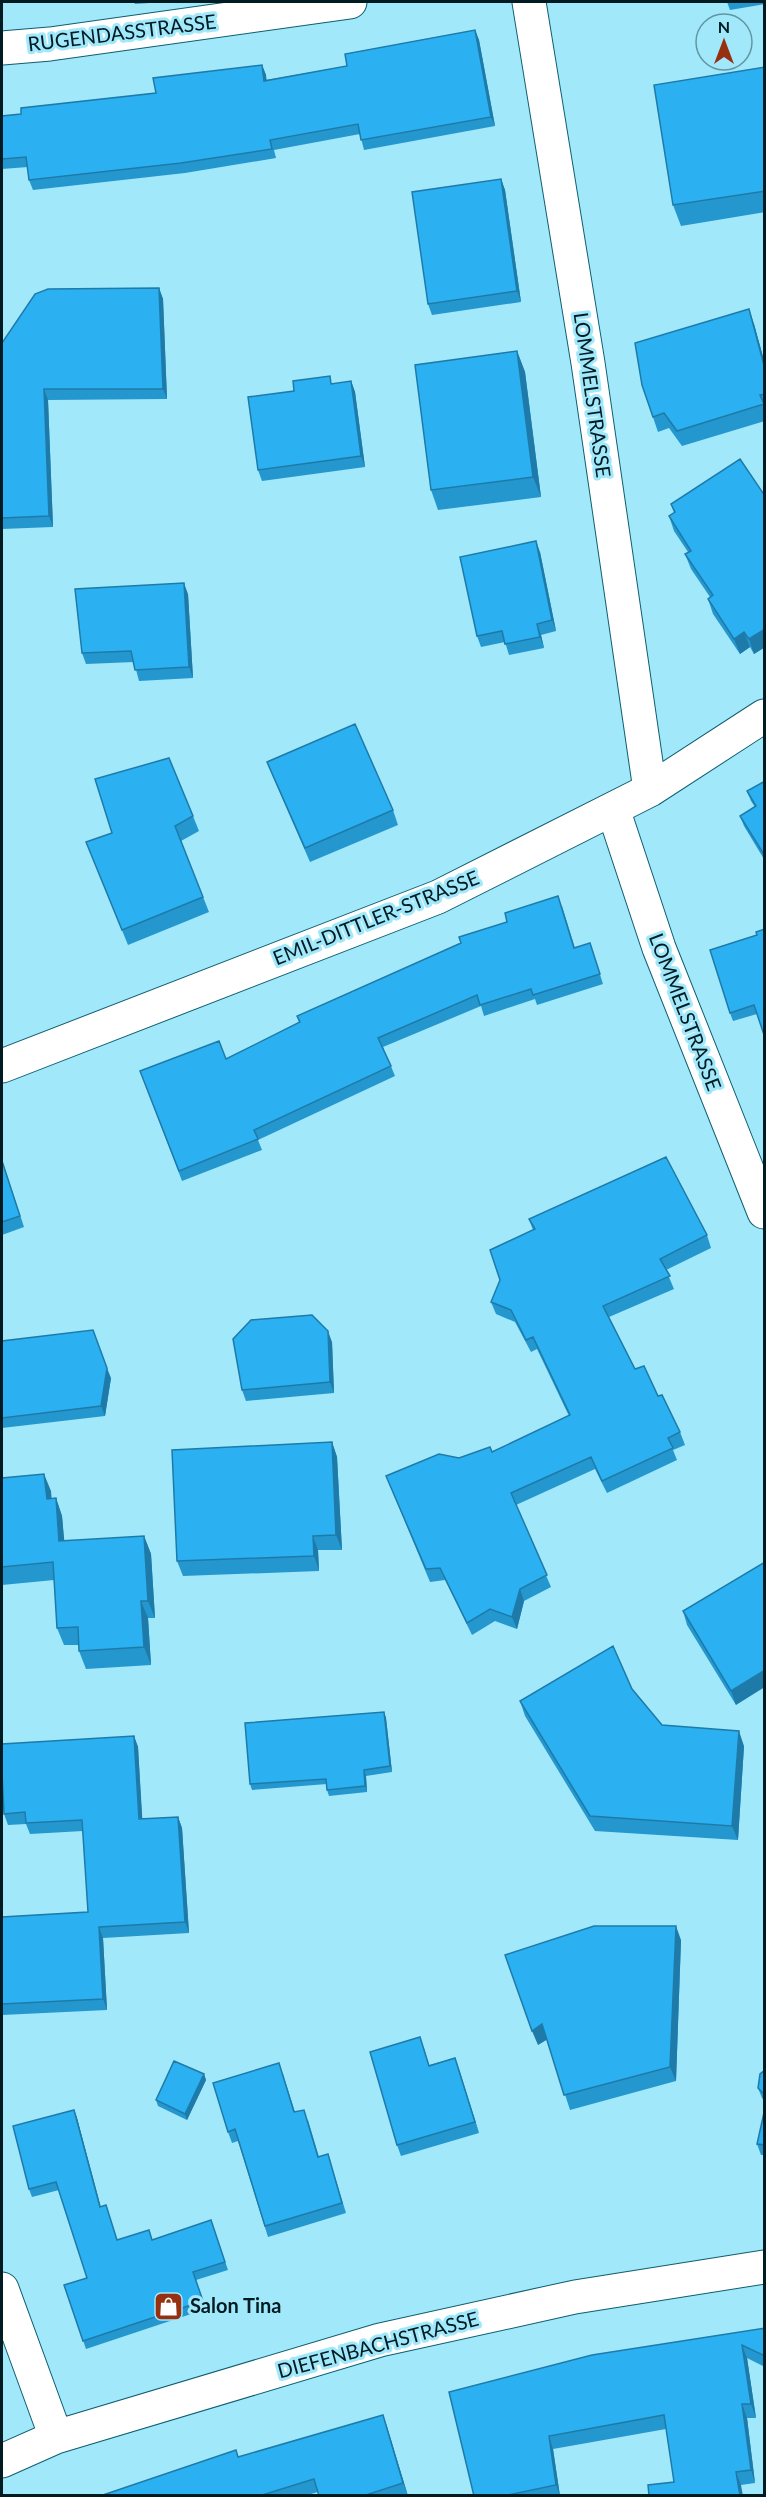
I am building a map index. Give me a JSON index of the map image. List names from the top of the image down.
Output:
{
  "streets": {
    "street": [
      "RUGENDASSTRASSE",
      "LOMMELSTRASSE",
      "EMIL-DITTLER-STRASSE",
      "DIEFENBACHSTRASSE"
    ]
  },
  "crossings": [
    ["LOMMELSTRASSE", "EMIL-DITTLER-STRASSE"]
  ],
  "places": {
    "shop": ["Salon Tina"]
  },
  "north": "top"
}
